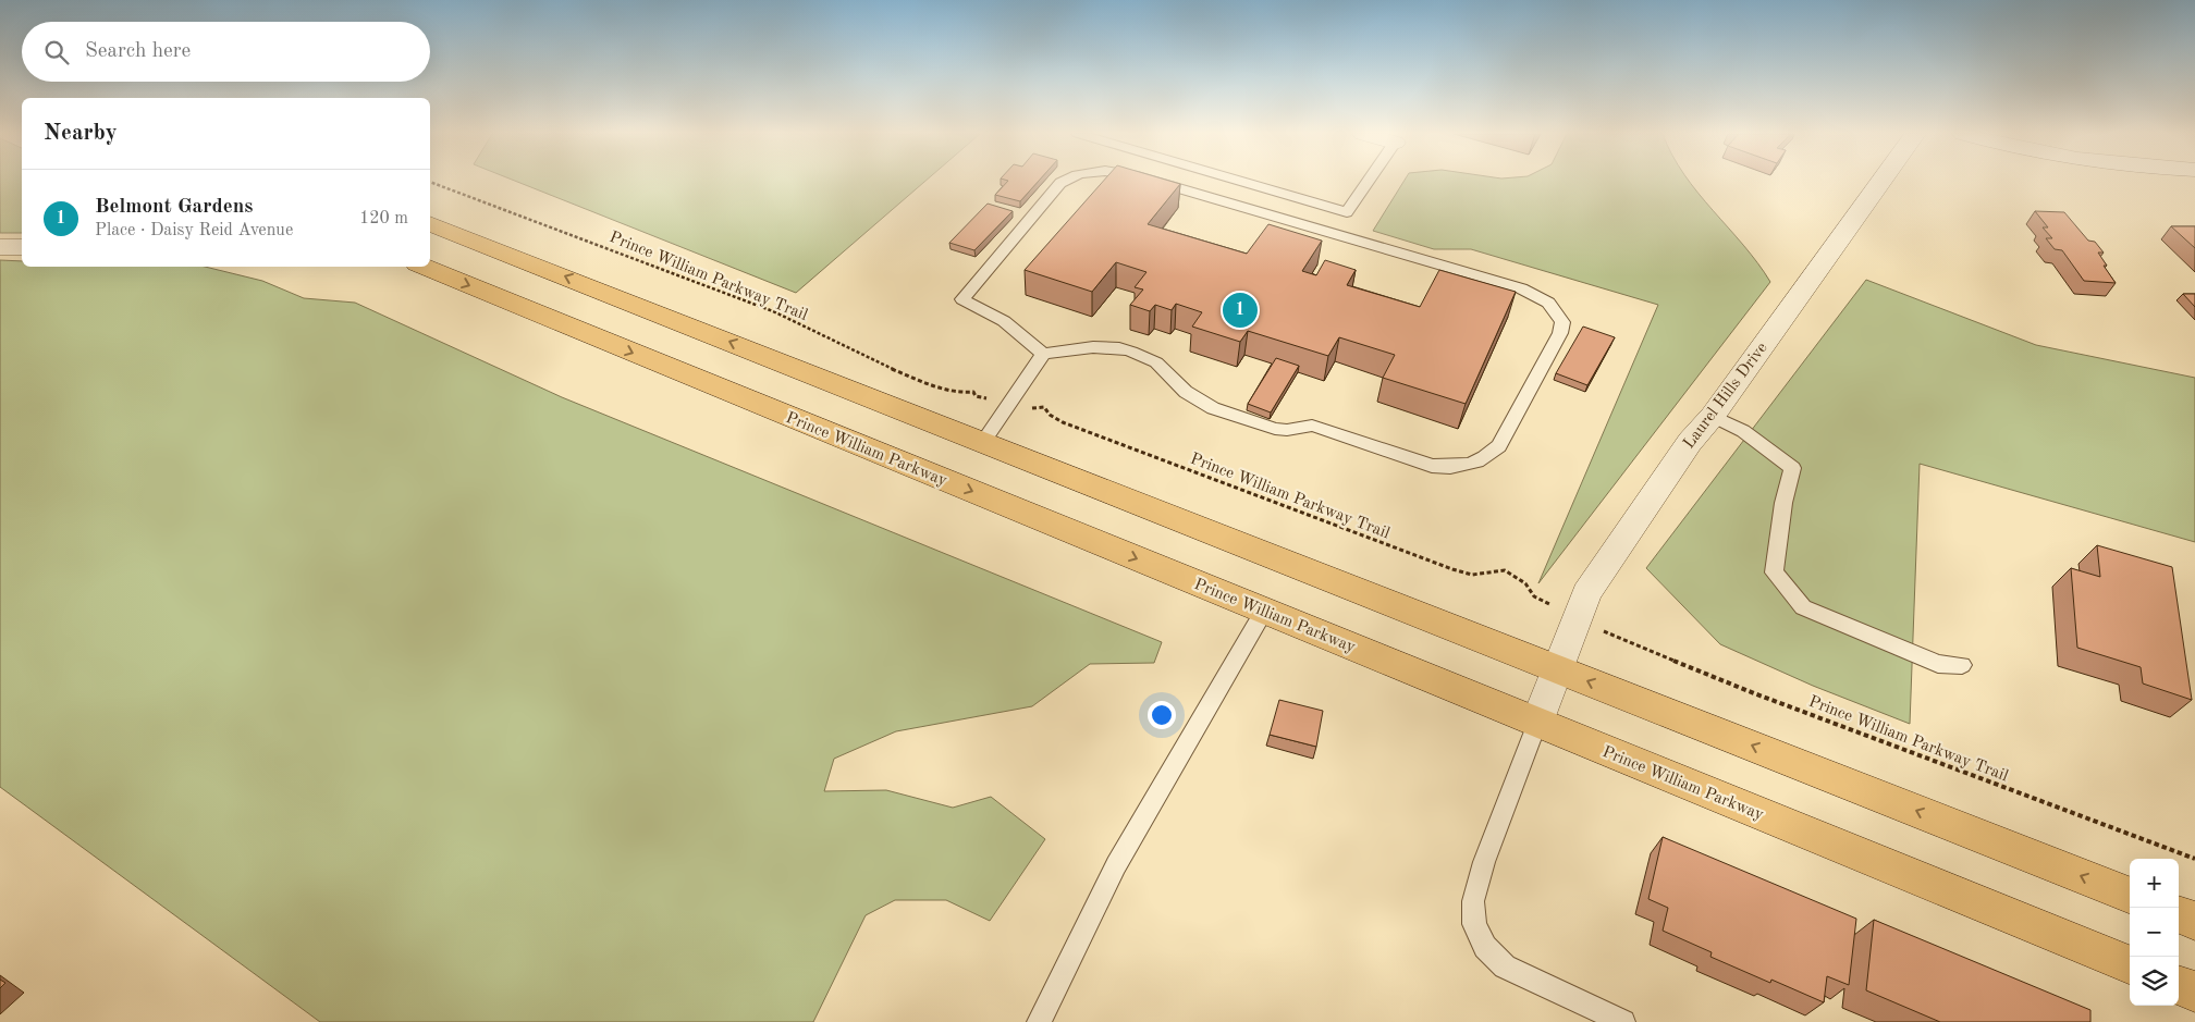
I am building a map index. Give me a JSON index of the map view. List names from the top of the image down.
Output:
{
  "streets": {
    "highway": ["Prince William Parkway"],
    "street": ["Laurel Hills Drive"],
    "path": ["Prince William Parkway Trail"]
  },
  "crossings": [
    ["Laurel Hills Drive", "Prince William Parkway"]
  ],
  "page": {
    "search": "Search here",
    "heading": "Nearby",
    "list": [
      {
        "mark": "1",
        "name": "Belmont Gardens",
        "note": "Place · Daisy Reid Avenue",
        "value": "120 m"
      }
    ],
    "pins": "1",
    "map_buttons": ["+", "−"]
  }
}
